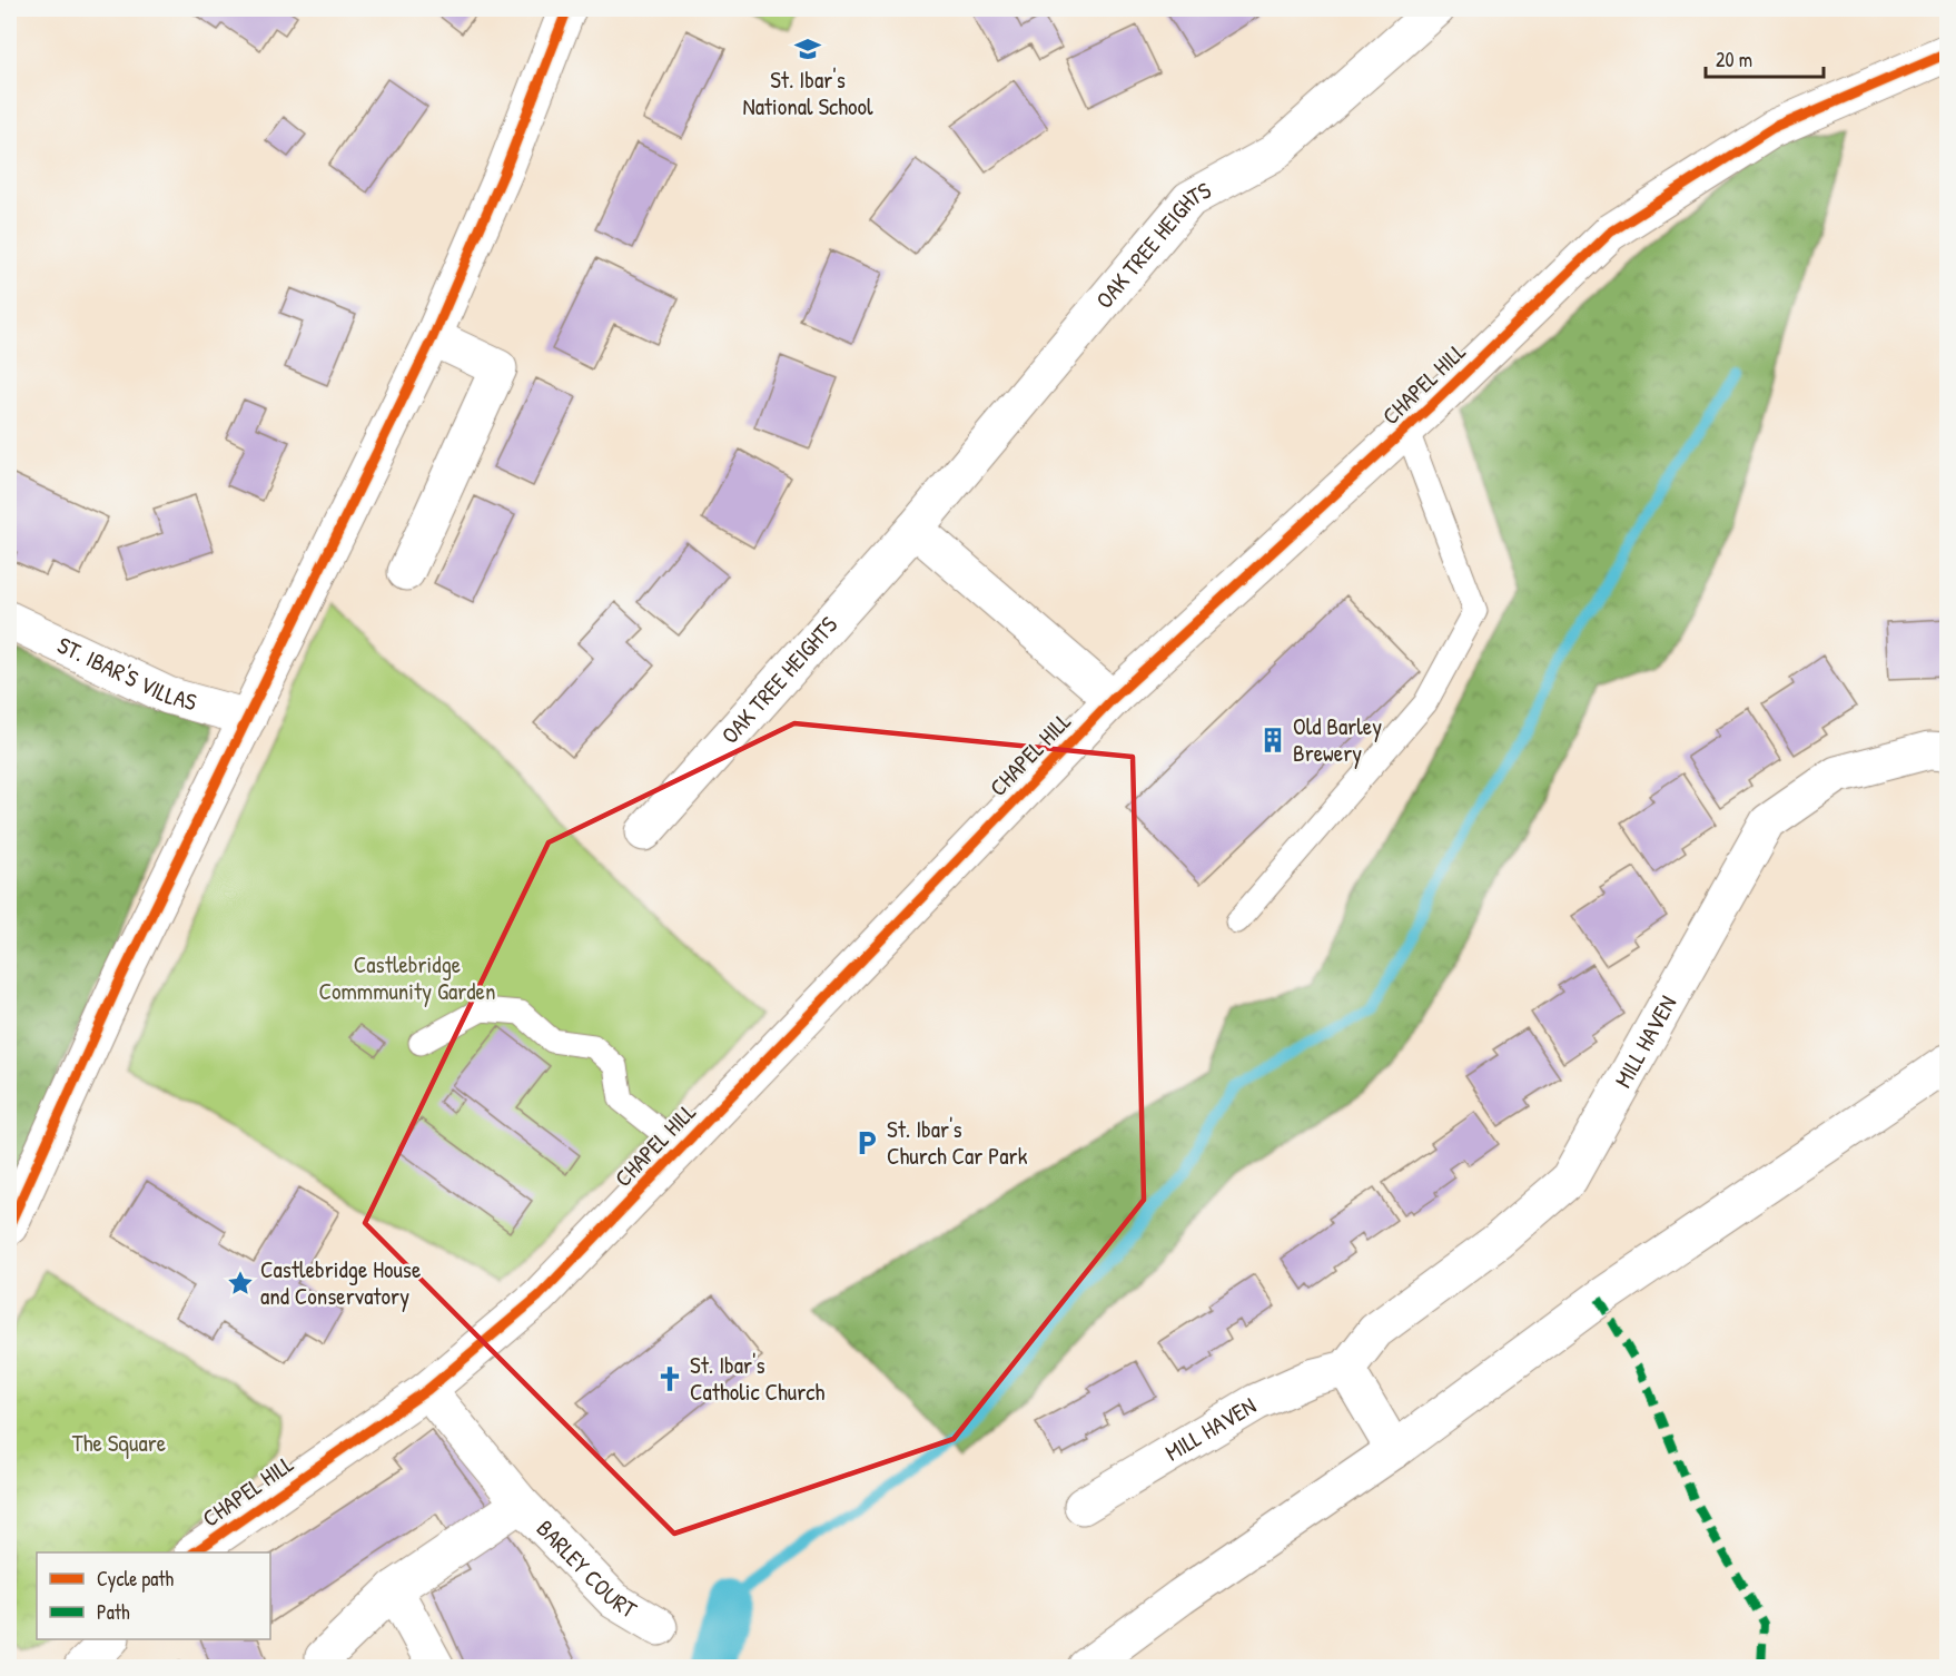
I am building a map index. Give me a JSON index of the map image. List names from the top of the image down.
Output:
{
  "streets": {
    "street": [
      "OAK TREE HEIGHTS",
      "CHAPEL HILL",
      "ST. IBAR'S VILLAS",
      "MILL HAVEN",
      "BARLEY COURT"
    ]
  },
  "crossings": [
    ["CHAPEL HILL", "BARLEY COURT"]
  ],
  "parks": ["Castlebridge Commmunity Garden", "The Square"],
  "places": {
    "school or university": ["St. Ibar's National School"],
    "building": ["Old Barley Brewery"],
    "parking": ["St. Ibar's Church Car Park"],
    "place": ["Castlebridge House and Conservatory"],
    "church": ["St. Ibar's Catholic Church"]
  },
  "legend": ["Cycle path", "Path"],
  "scale_bar": "20 m"
}
